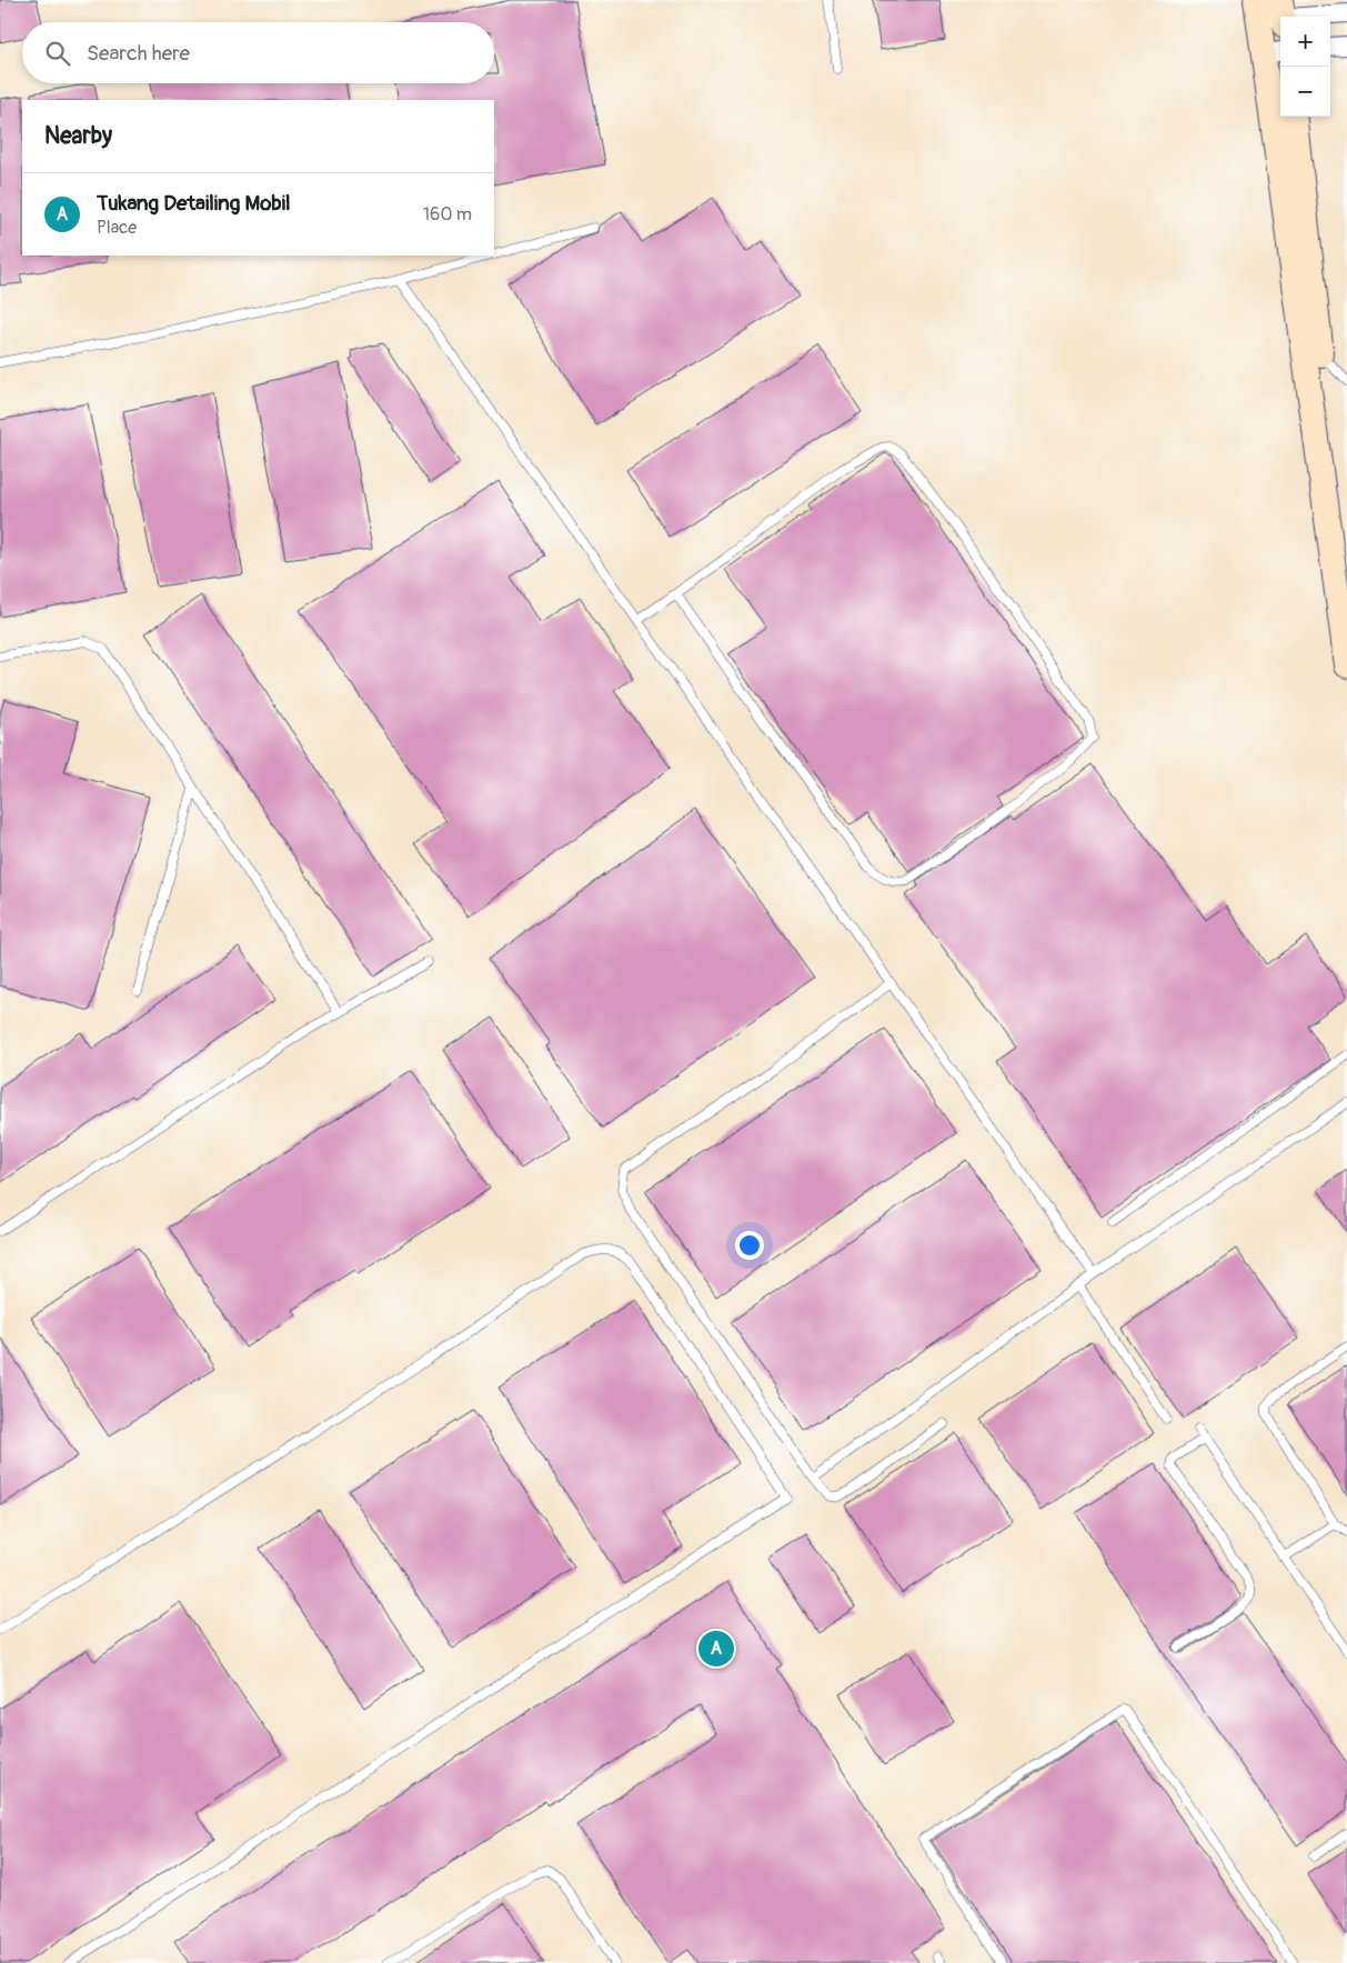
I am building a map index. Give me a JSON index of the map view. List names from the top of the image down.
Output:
{
  "page": {
    "map_buttons": ["+", "−"],
    "search": "Search here",
    "heading": "Nearby",
    "list": [
      {
        "mark": "A",
        "name": "Tukang Detailing Mobil",
        "note": "Place",
        "value": "160 m"
      }
    ],
    "pins": "A"
  }
}
